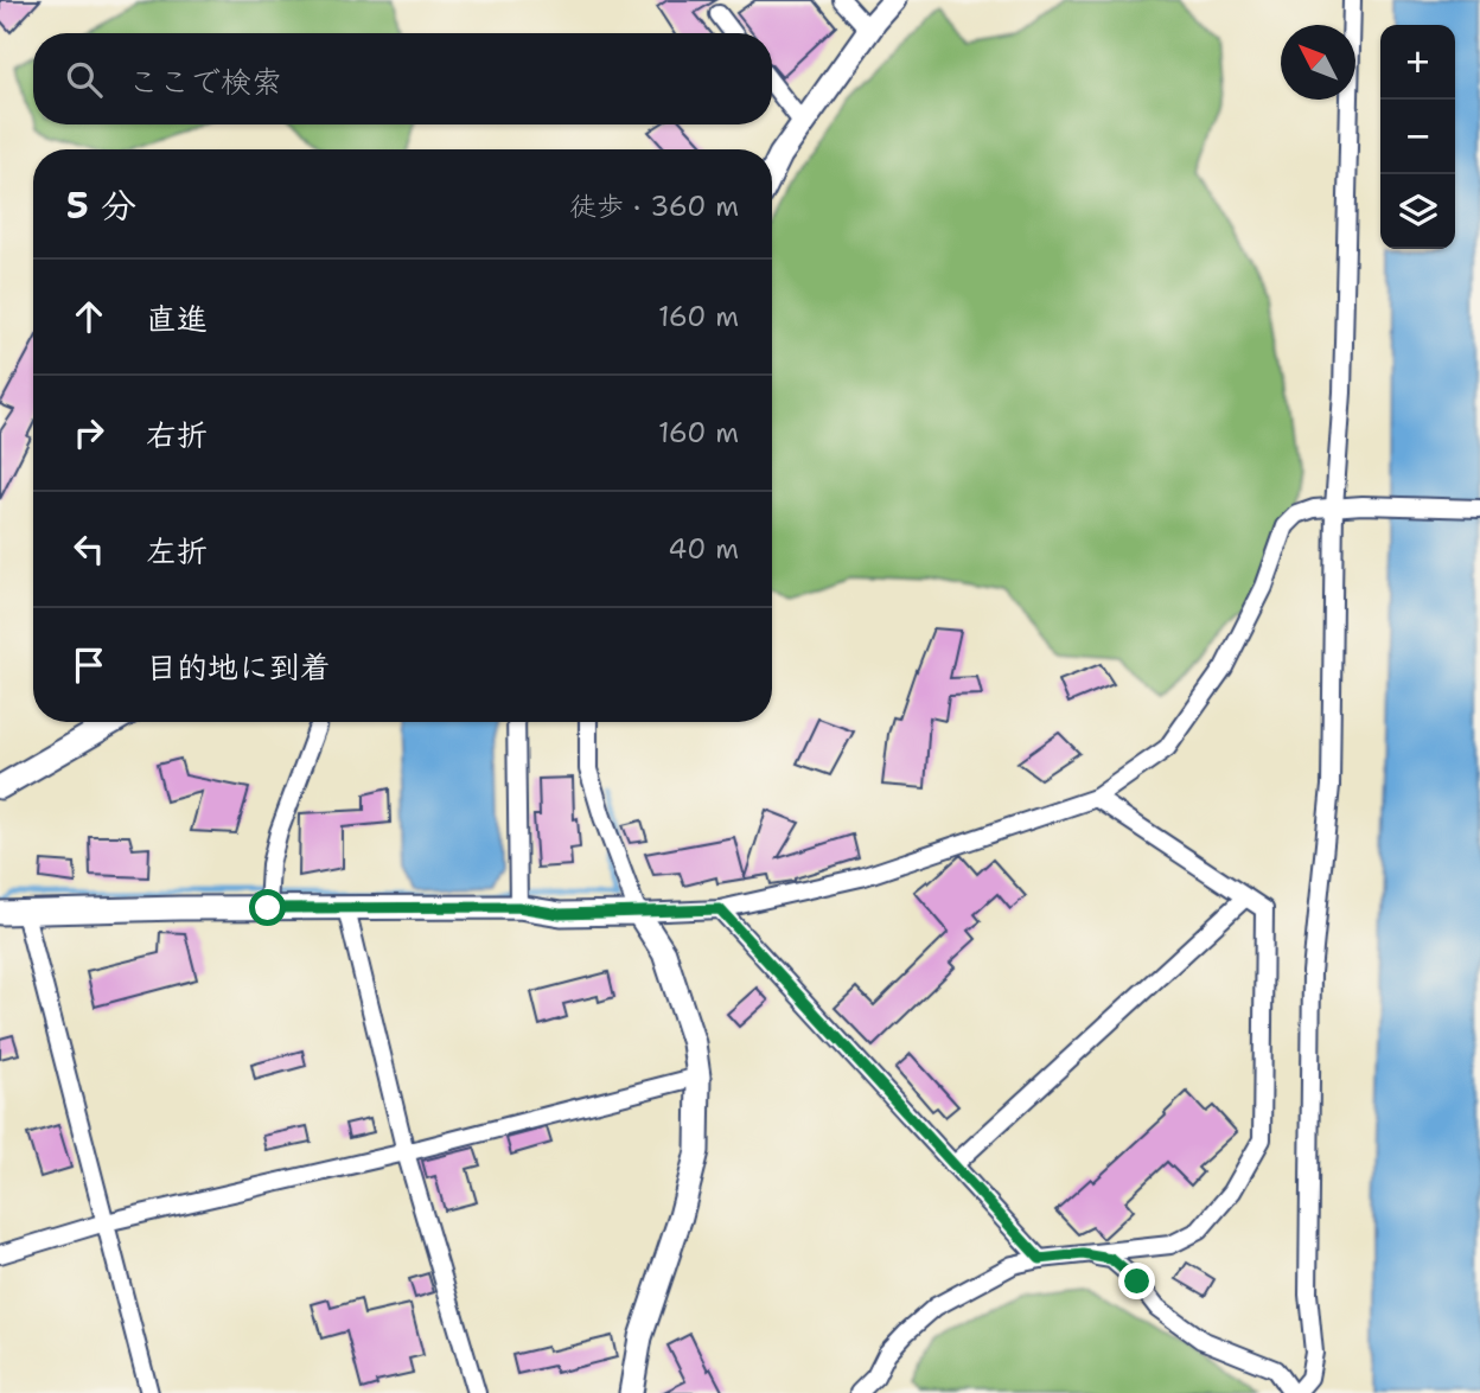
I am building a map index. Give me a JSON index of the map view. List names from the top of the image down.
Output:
{
  "north": "top left",
  "page": {
    "map_buttons": ["+", "−"],
    "search": "ここで検索",
    "heading": ["5 分", "徒歩 · 360 m"],
    "list": [
      ["直進", "160 m"],
      ["右折", "160 m"],
      ["左折", "40 m"],
      "目的地に到着"
    ]
  }
}
